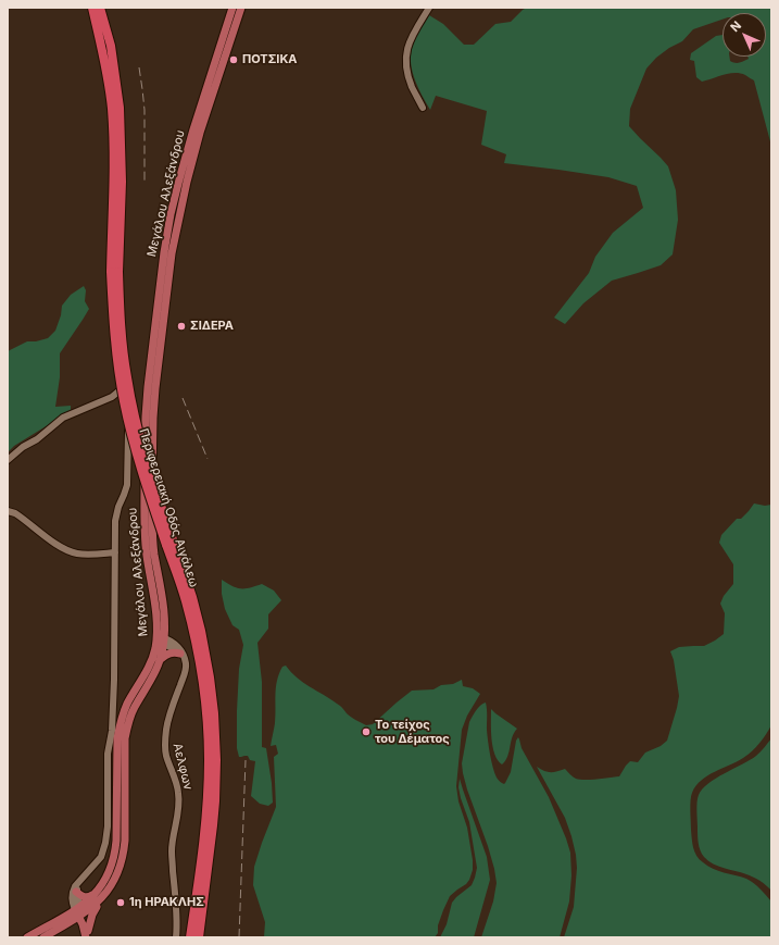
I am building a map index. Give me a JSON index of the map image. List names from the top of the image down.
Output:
{
  "streets": {
    "highway": ["Περιφερειακή Οδός Αιγάλεω"],
    "main road": ["Μεγάλου Αλεξάνδρου"],
    "street": ["Αελφων"]
  },
  "places": [
    "ΠΟΤΣΙΚΑ",
    "ΣΙΔΕΡΑ",
    "Το τείχος του Δέματος",
    "1η ΗΡΑΚΛΗΣ"
  ],
  "north": "top left"
}
